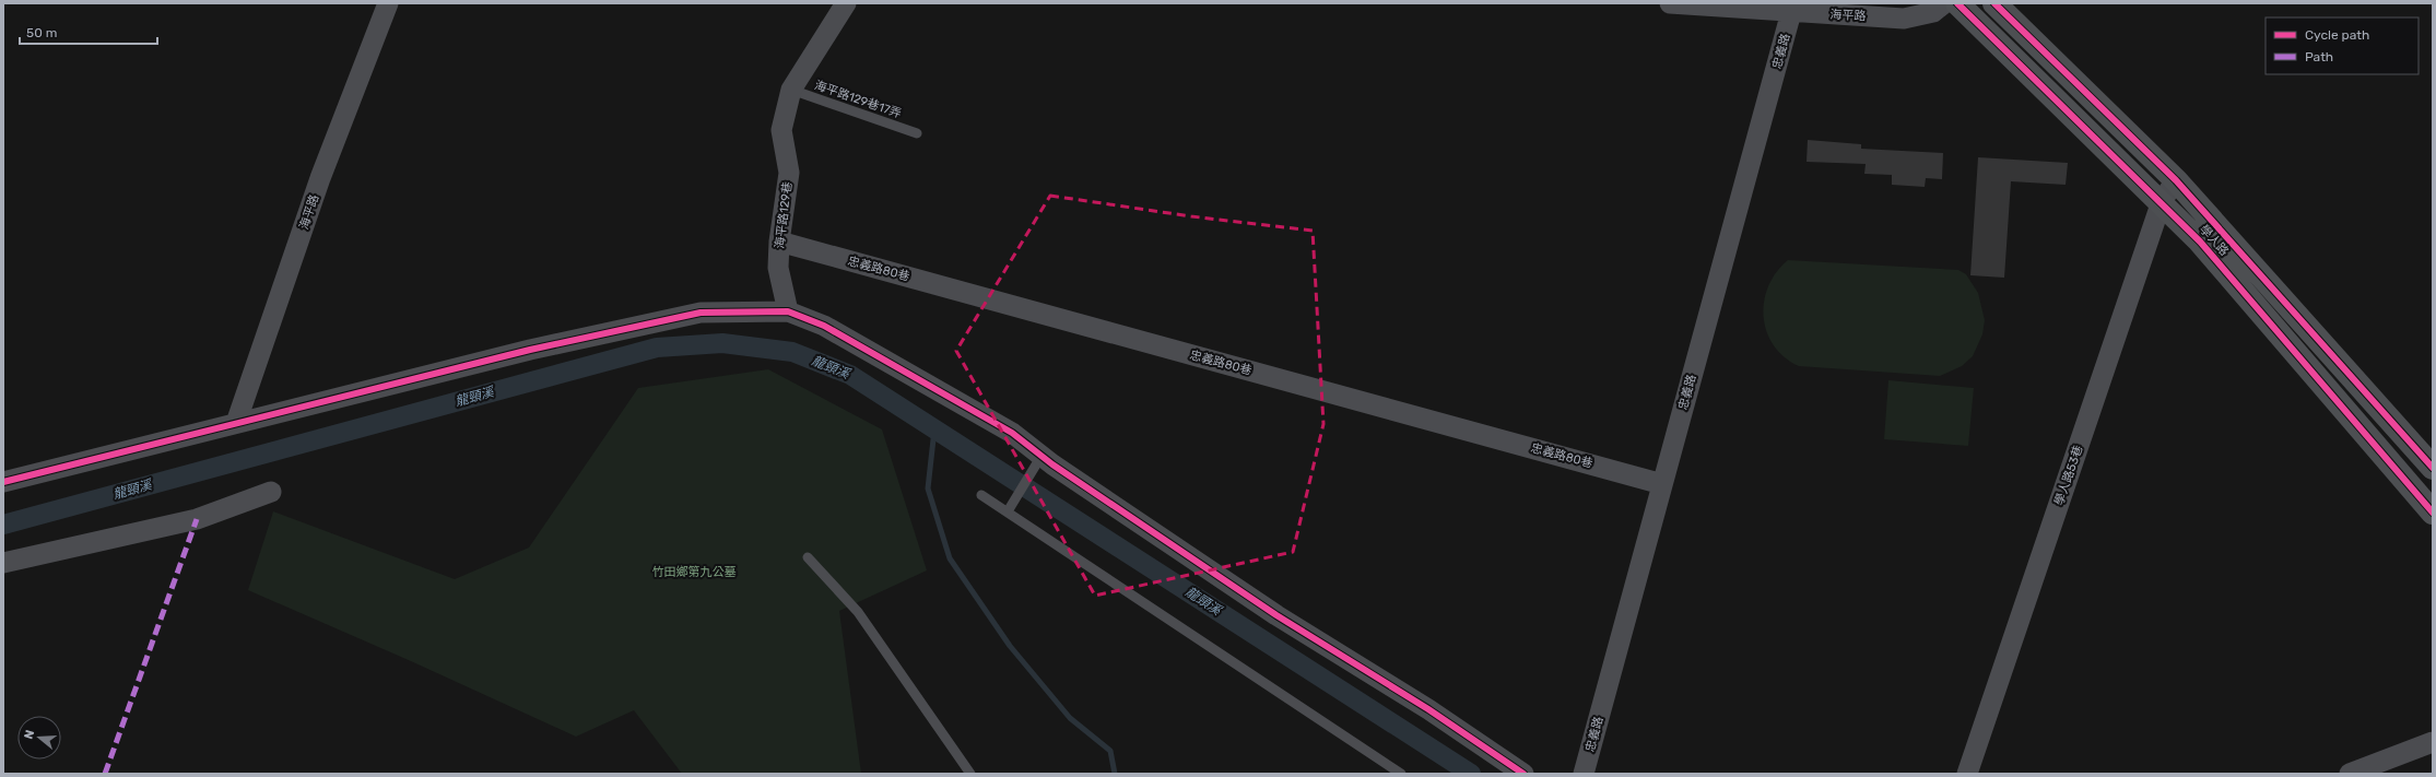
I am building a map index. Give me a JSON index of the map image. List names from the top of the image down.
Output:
{
  "streets": {
    "main road": ["學人路"],
    "street": [
      "海平路",
      "忠義路",
      "海平路129巷",
      "忠義路80巷",
      "學人路53巷"
    ],
    "lane": ["海平路129巷17弄"]
  },
  "crossings": [
    ["海平路", "忠義路"],
    ["忠義路", "忠義路80巷"],
    ["海平路129巷17弄", "海平路129巷"],
    ["海平路129巷", "忠義路80巷"],
    ["學人路", "學人路53巷"]
  ],
  "water": ["龍頸溪"],
  "parks": ["竹田鄉第九公墓"],
  "legend": ["Cycle path", "Path"],
  "scale_bar": "50 m",
  "north": "left"
}
